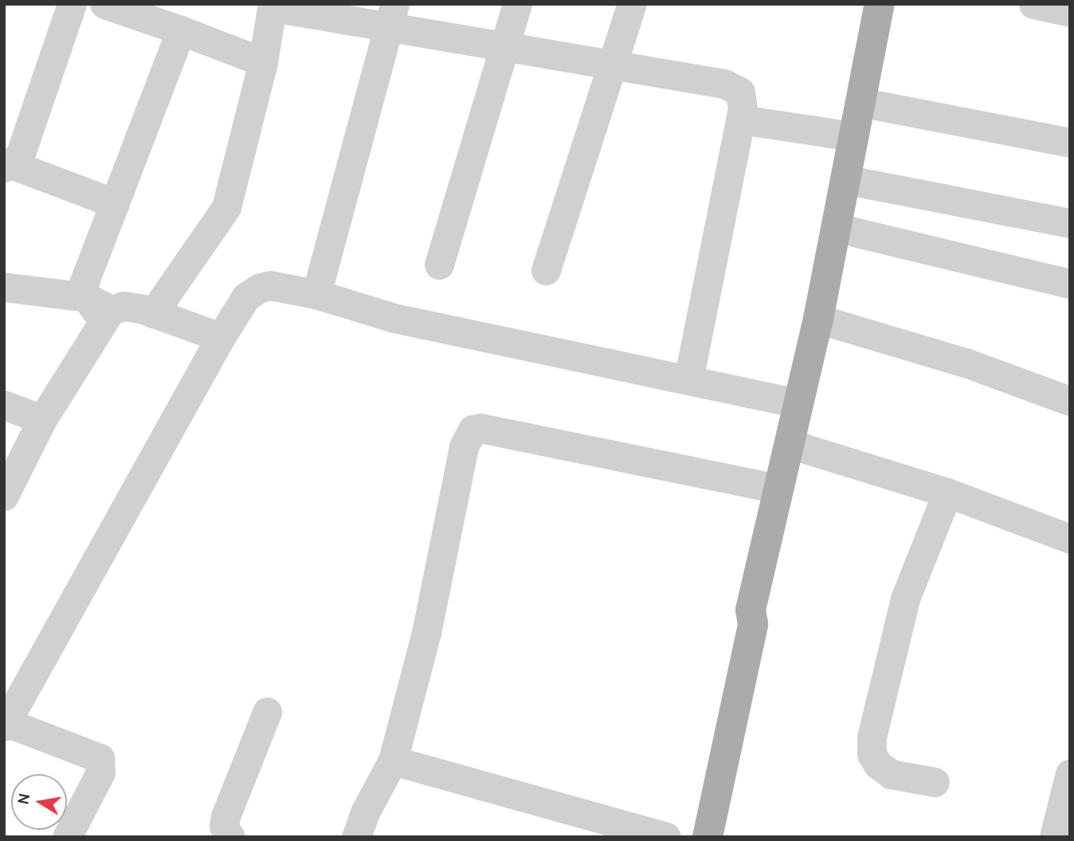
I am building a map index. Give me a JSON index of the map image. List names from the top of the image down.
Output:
{
  "north": "left"
}
